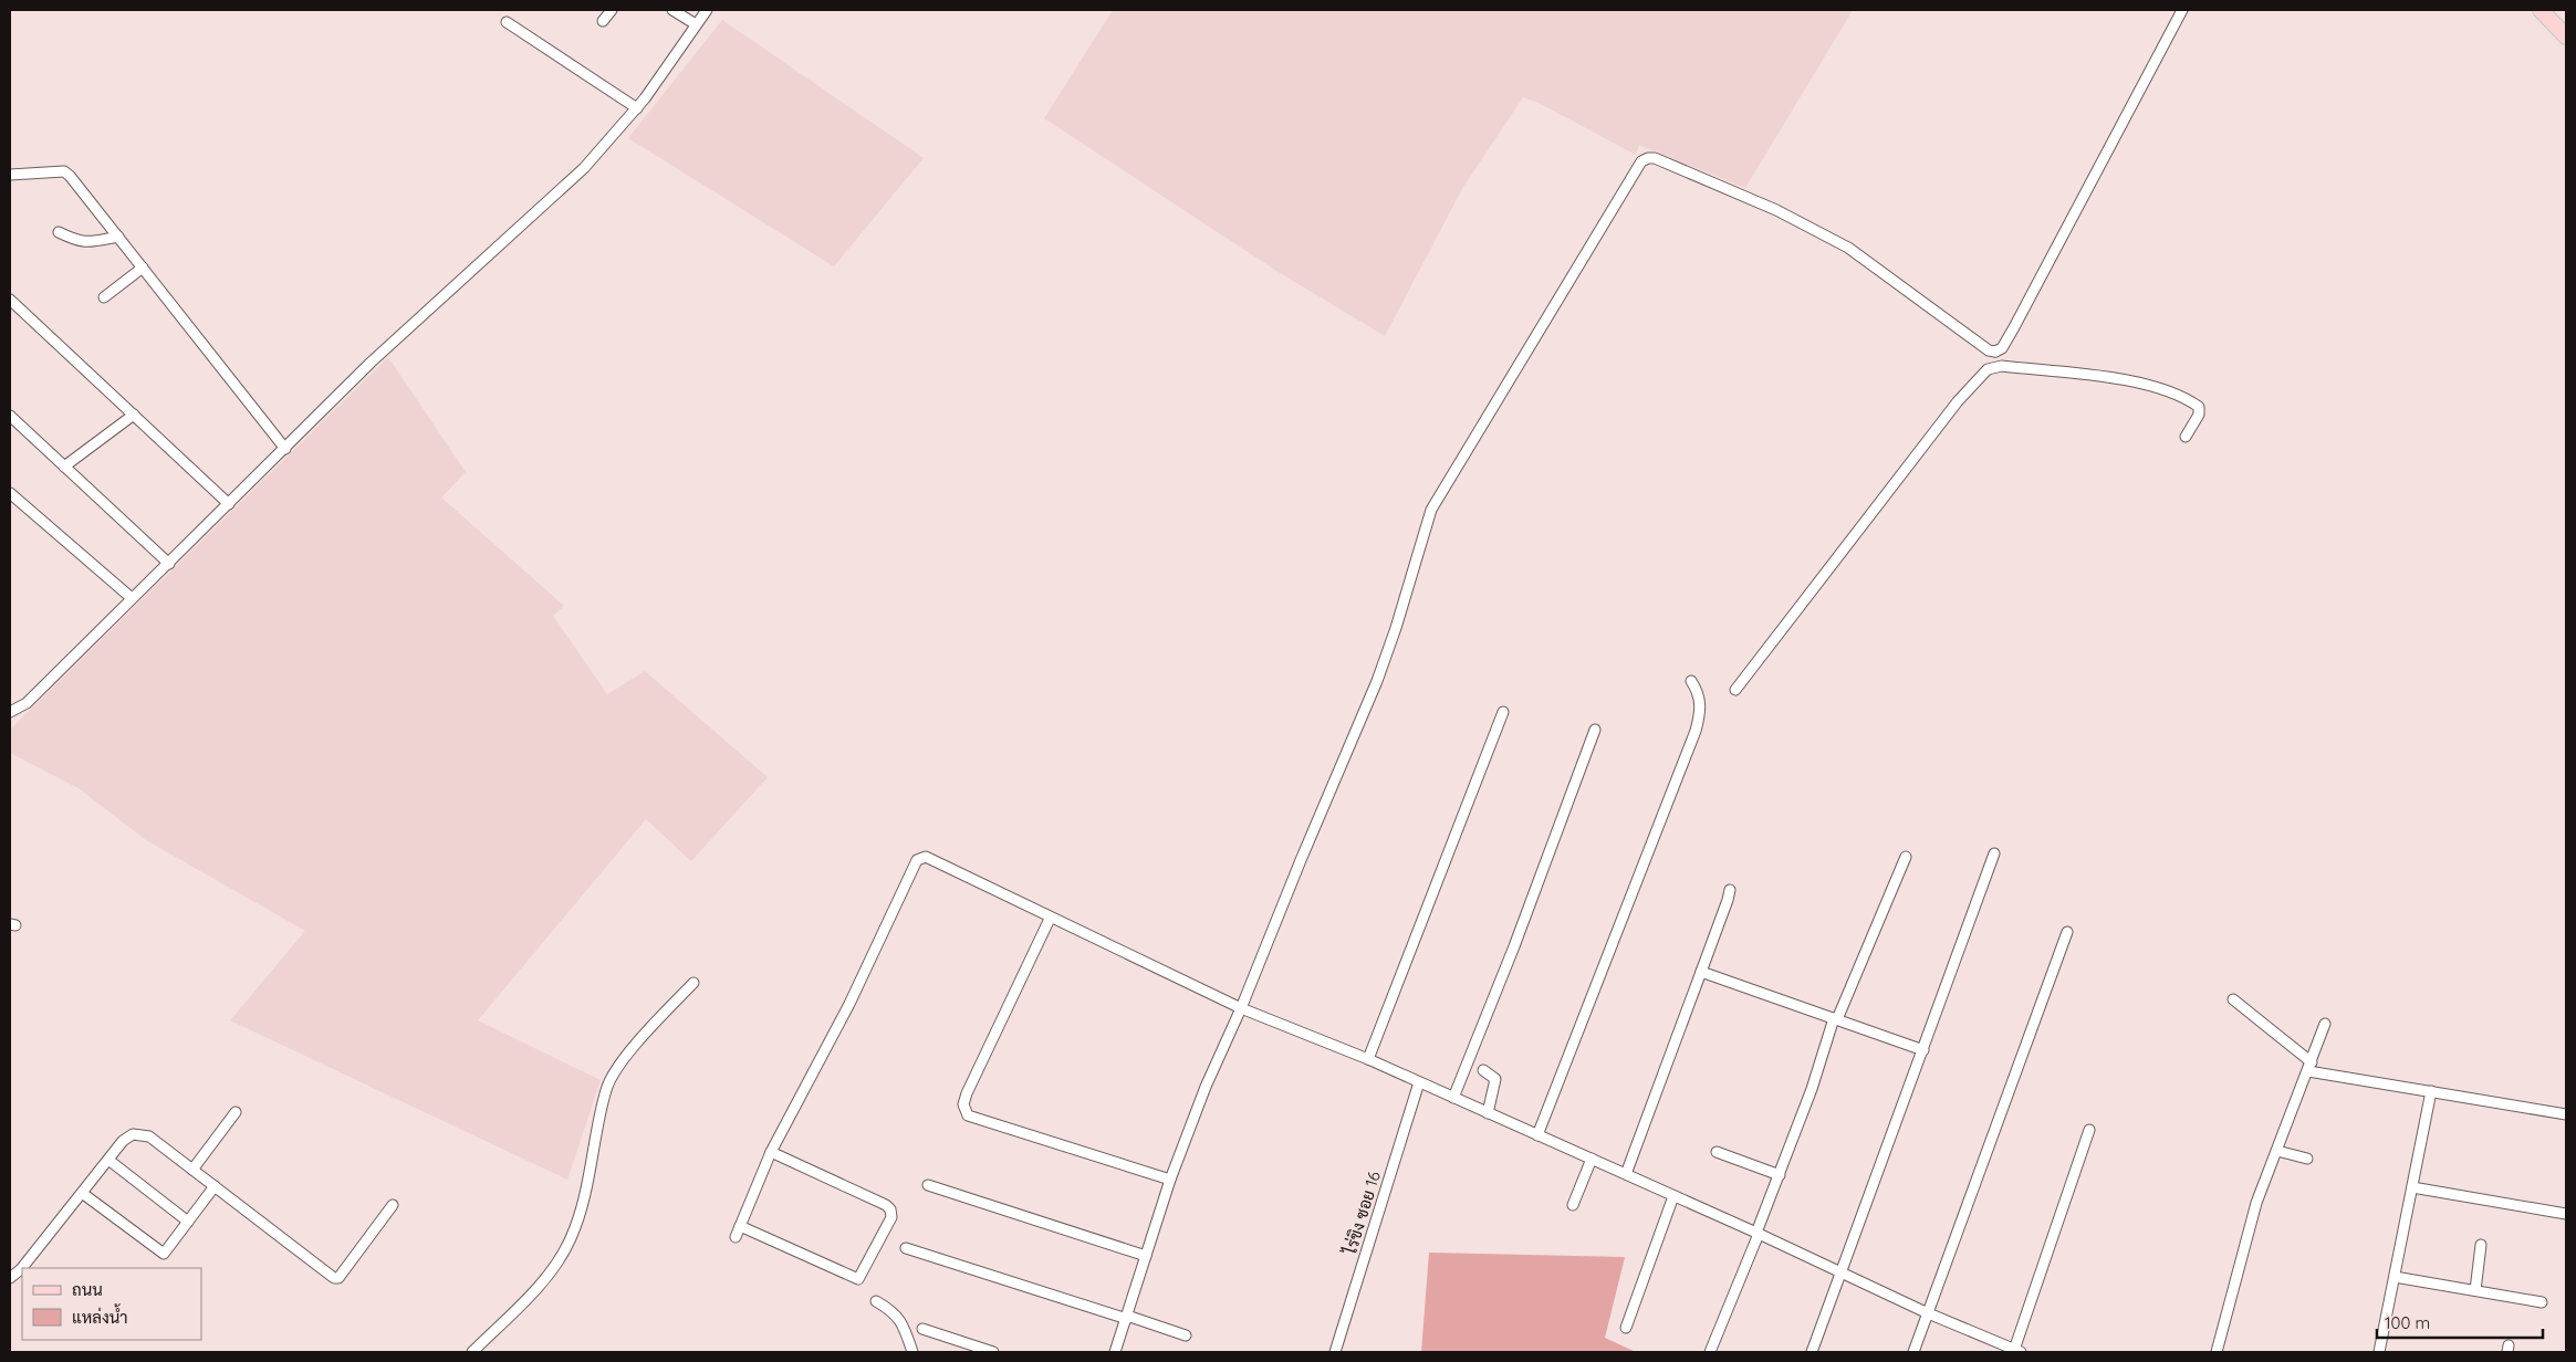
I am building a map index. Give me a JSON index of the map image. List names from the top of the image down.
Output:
{
  "streets": {
    "street": ["ไร่ขิง ซอย 16"]
  },
  "legend": ["ถนน", "แหล่งน้ำ"],
  "scale_bar": "100 m"
}
